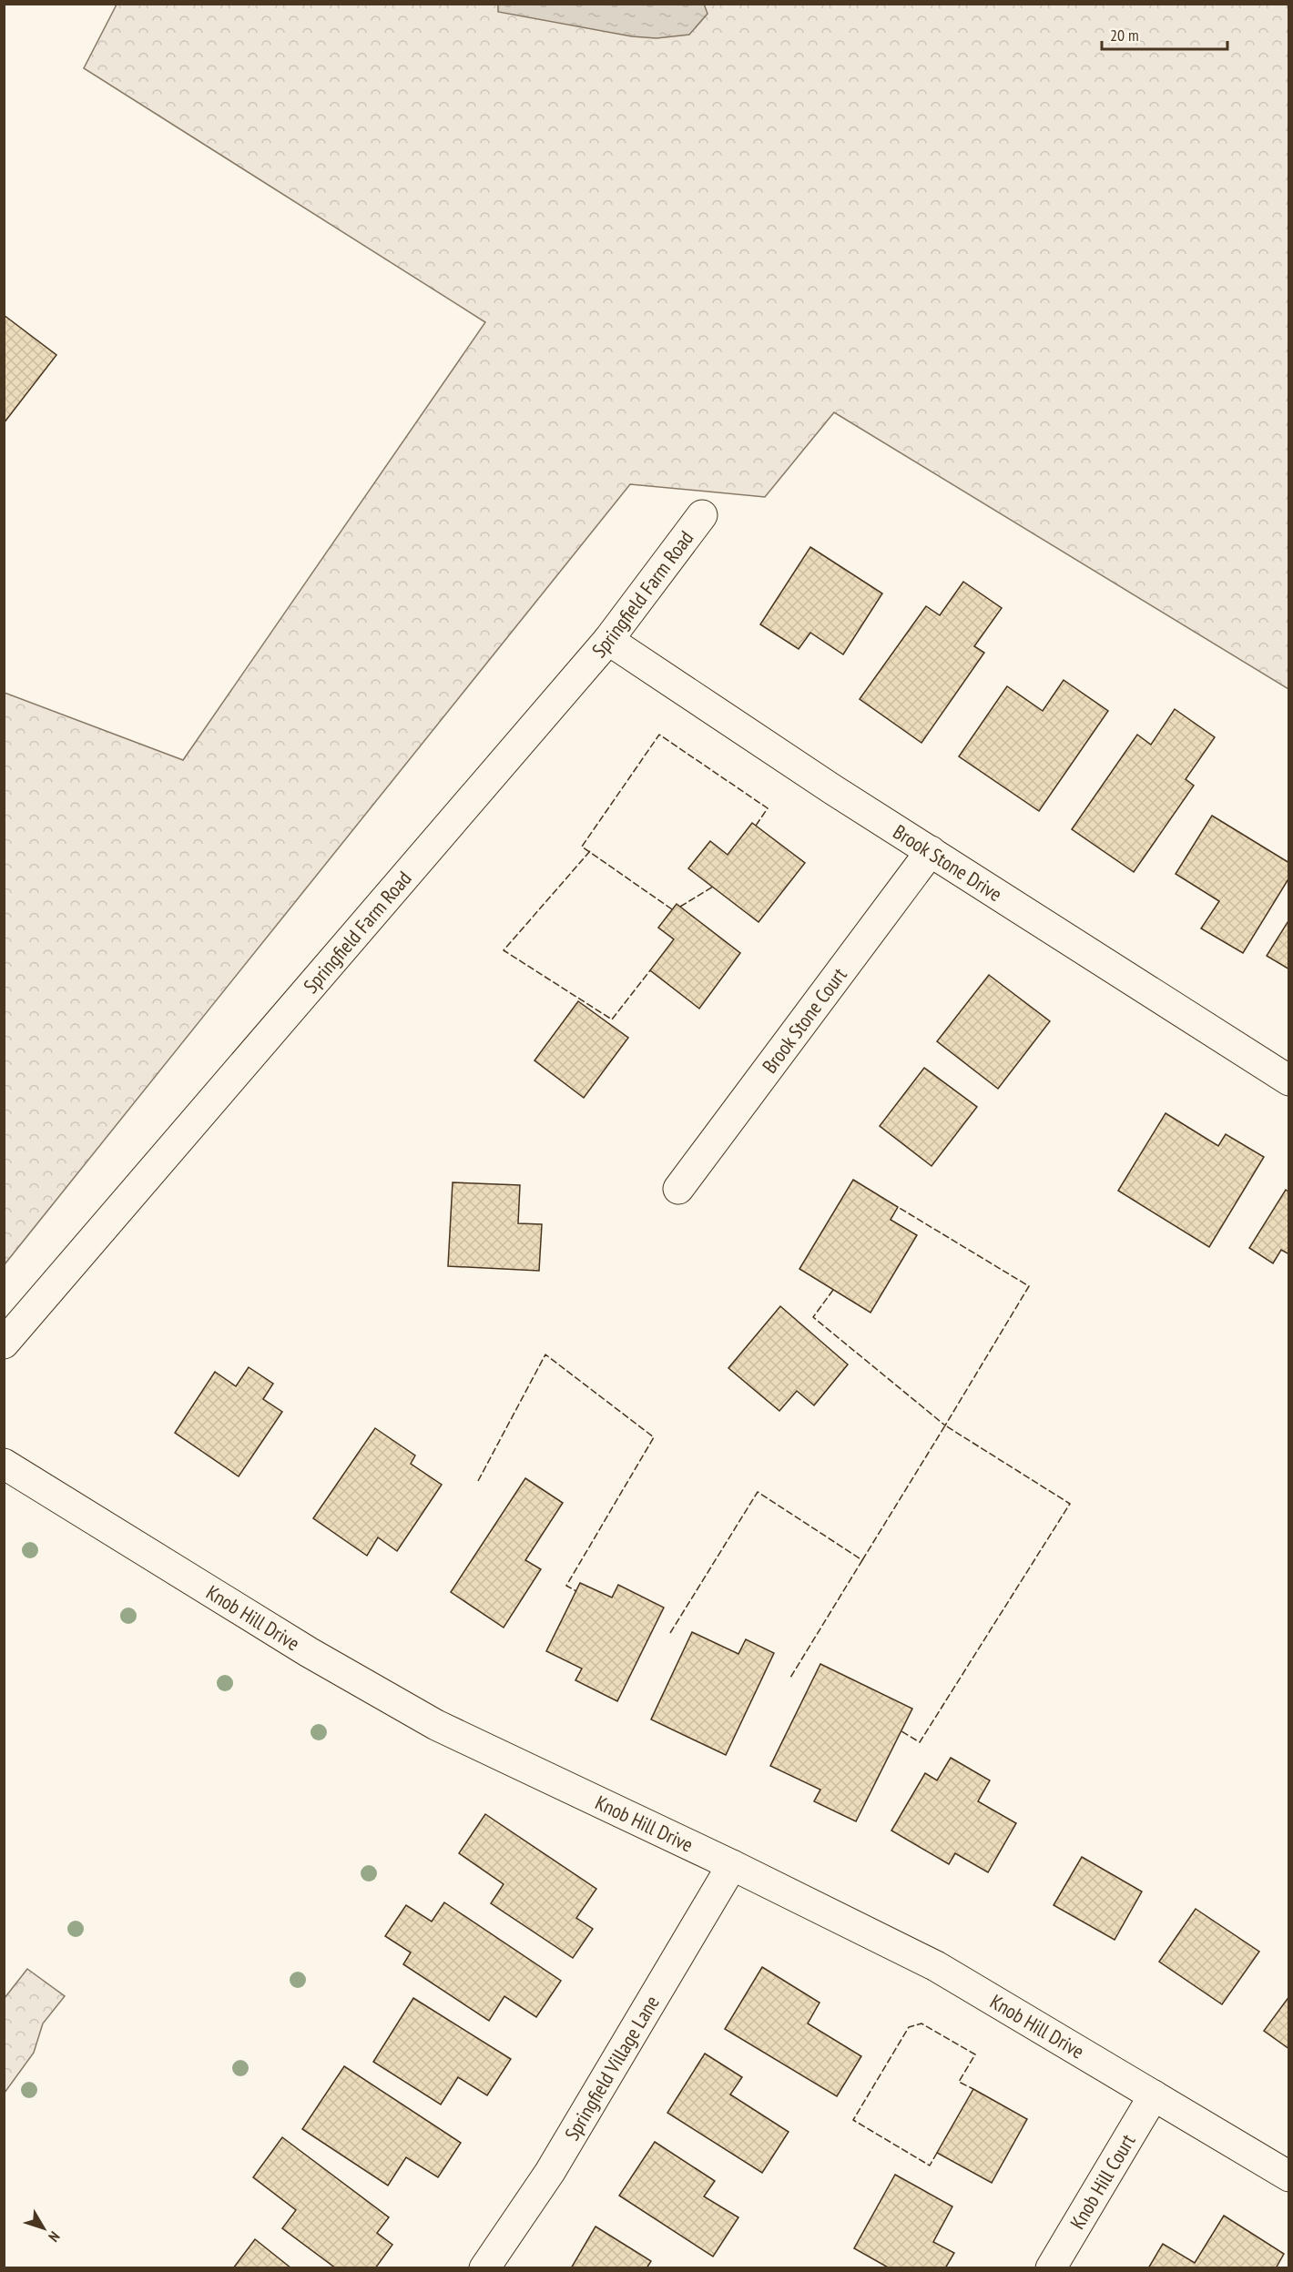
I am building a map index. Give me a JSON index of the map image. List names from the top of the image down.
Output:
{
  "streets": {
    "street": [
      "Springfield Farm Road",
      "Brook Stone Drive",
      "Brook Stone Court",
      "Knob Hill Drive",
      "Springfield Village Lane",
      "Knob Hill Court"
    ]
  },
  "crossings": [
    ["Springfield Farm Road", "Brook Stone Drive"],
    ["Brook Stone Drive", "Brook Stone Court"],
    ["Knob Hill Drive", "Springfield Village Lane"],
    ["Knob Hill Drive", "Knob Hill Court"]
  ],
  "scale_bar": "20 m",
  "north": "bottom right"
}
